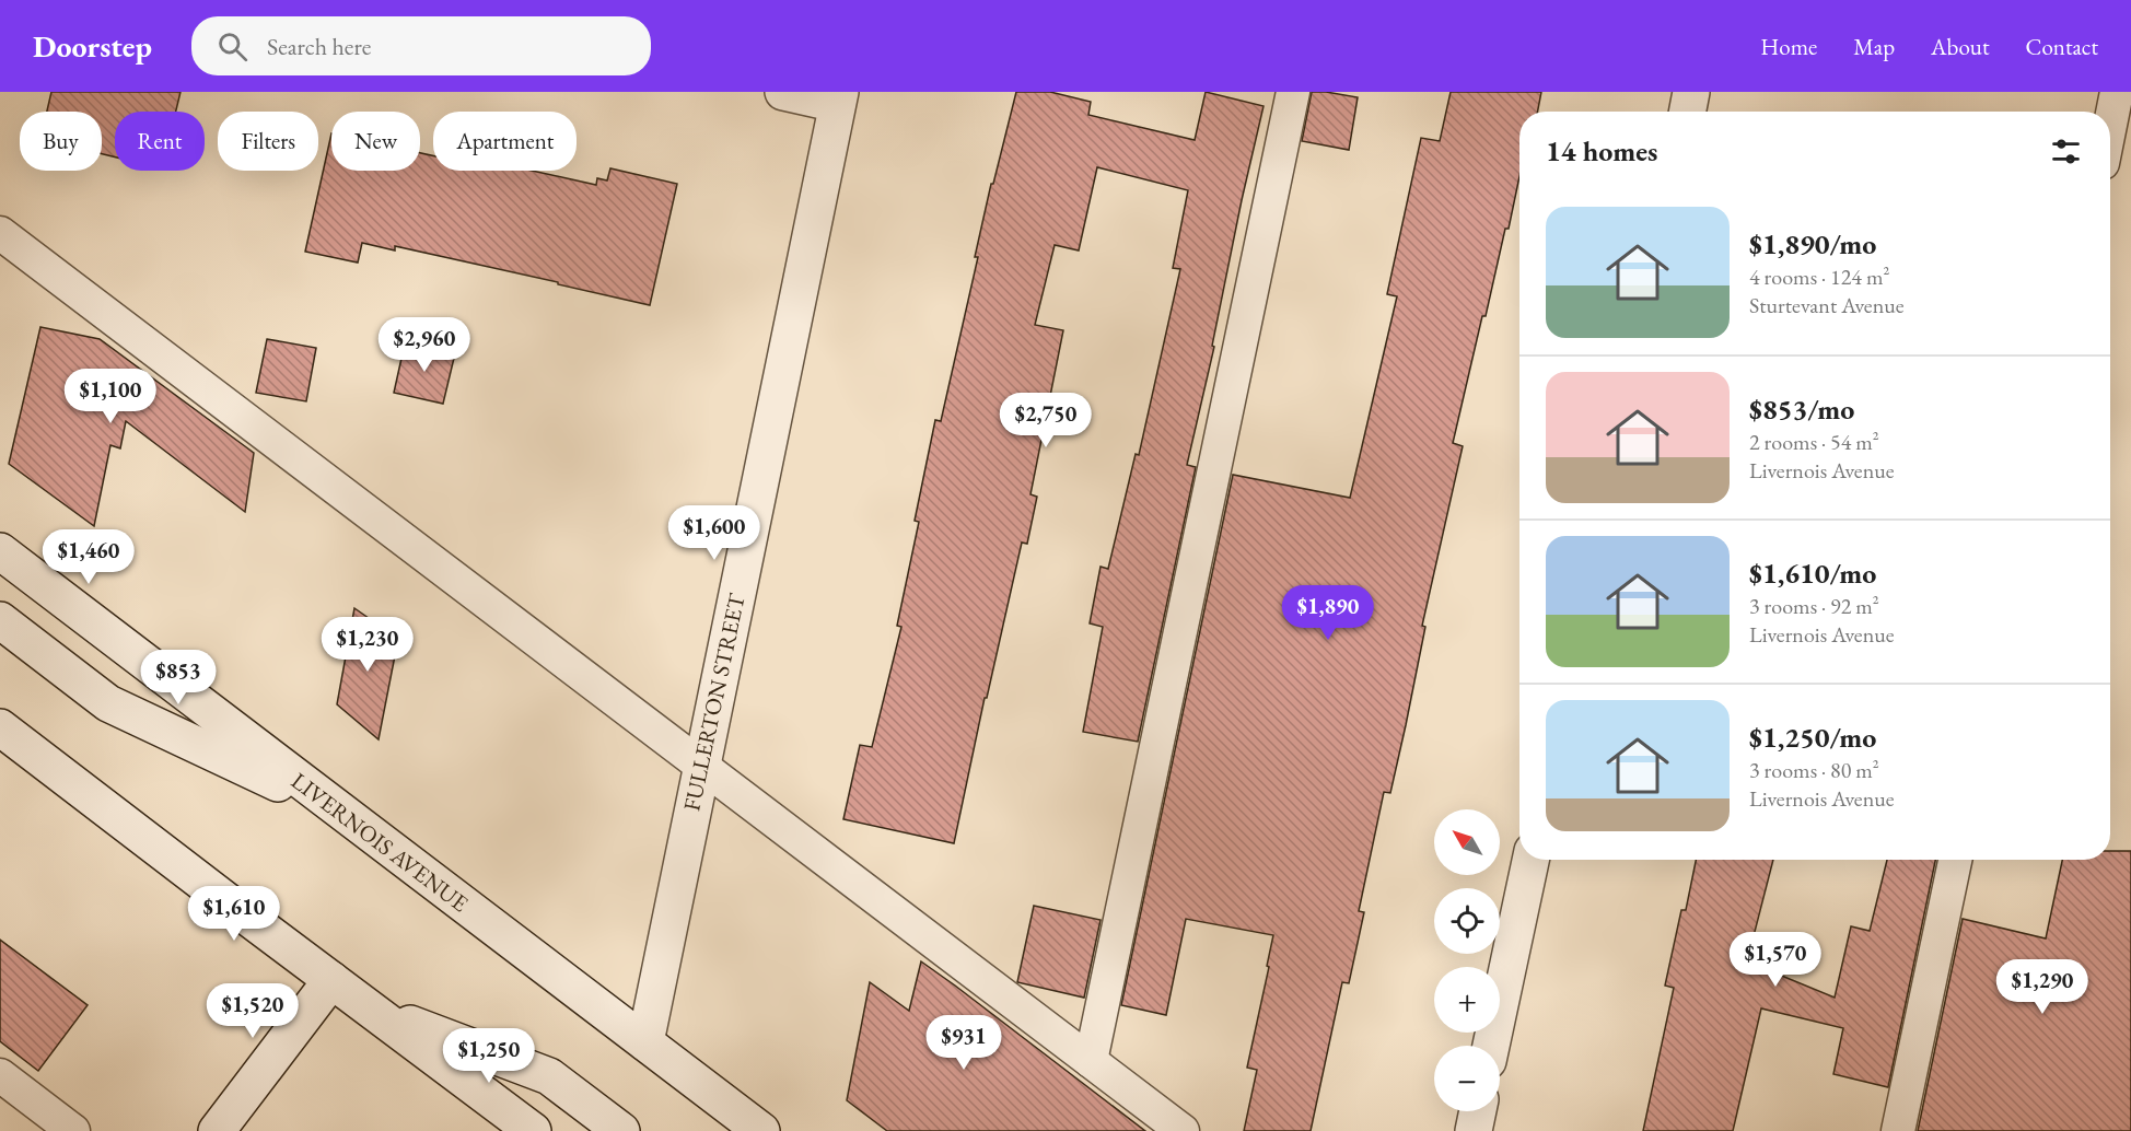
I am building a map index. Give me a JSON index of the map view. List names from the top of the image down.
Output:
{
  "streets": {
    "main road": ["FULLERTON STREET", "LIVERNOIS AVENUE"]
  },
  "crossings": [
    ["FULLERTON STREET", "LIVERNOIS AVENUE"]
  ],
  "north": "top left",
  "page": {
    "header": "Doorstep",
    "search": "Search here",
    "nav": [
      "Home",
      "Map",
      "About",
      "Contact"
    ],
    "chip": [
      "Buy",
      "Rent",
      "Filters",
      "New",
      "Apartment"
    ],
    "heading": "14 homes",
    "list": [
      {
        "name": "$1,890/mo",
        "note": "4 rooms · 124 m² · Sturtevant Avenue"
      },
      {
        "name": "$853/mo",
        "note": "2 rooms · 54 m² · Livernois Avenue"
      },
      {
        "name": "$1,610/mo",
        "note": "3 rooms · 92 m² · Livernois Avenue"
      },
      {
        "name": "$1,250/mo",
        "note": "3 rooms · 80 m² · Livernois Avenue"
      }
    ],
    "price": [
      "$2,960",
      "$1,100",
      "$2,750",
      "$1,600",
      "$1,460",
      "$1,890",
      "$1,230",
      "$853",
      "$1,610",
      "$1,570",
      "$1,290",
      "$1,520",
      "$931",
      "$1,250"
    ],
    "map_buttons": ["+", "−"]
  }
}
